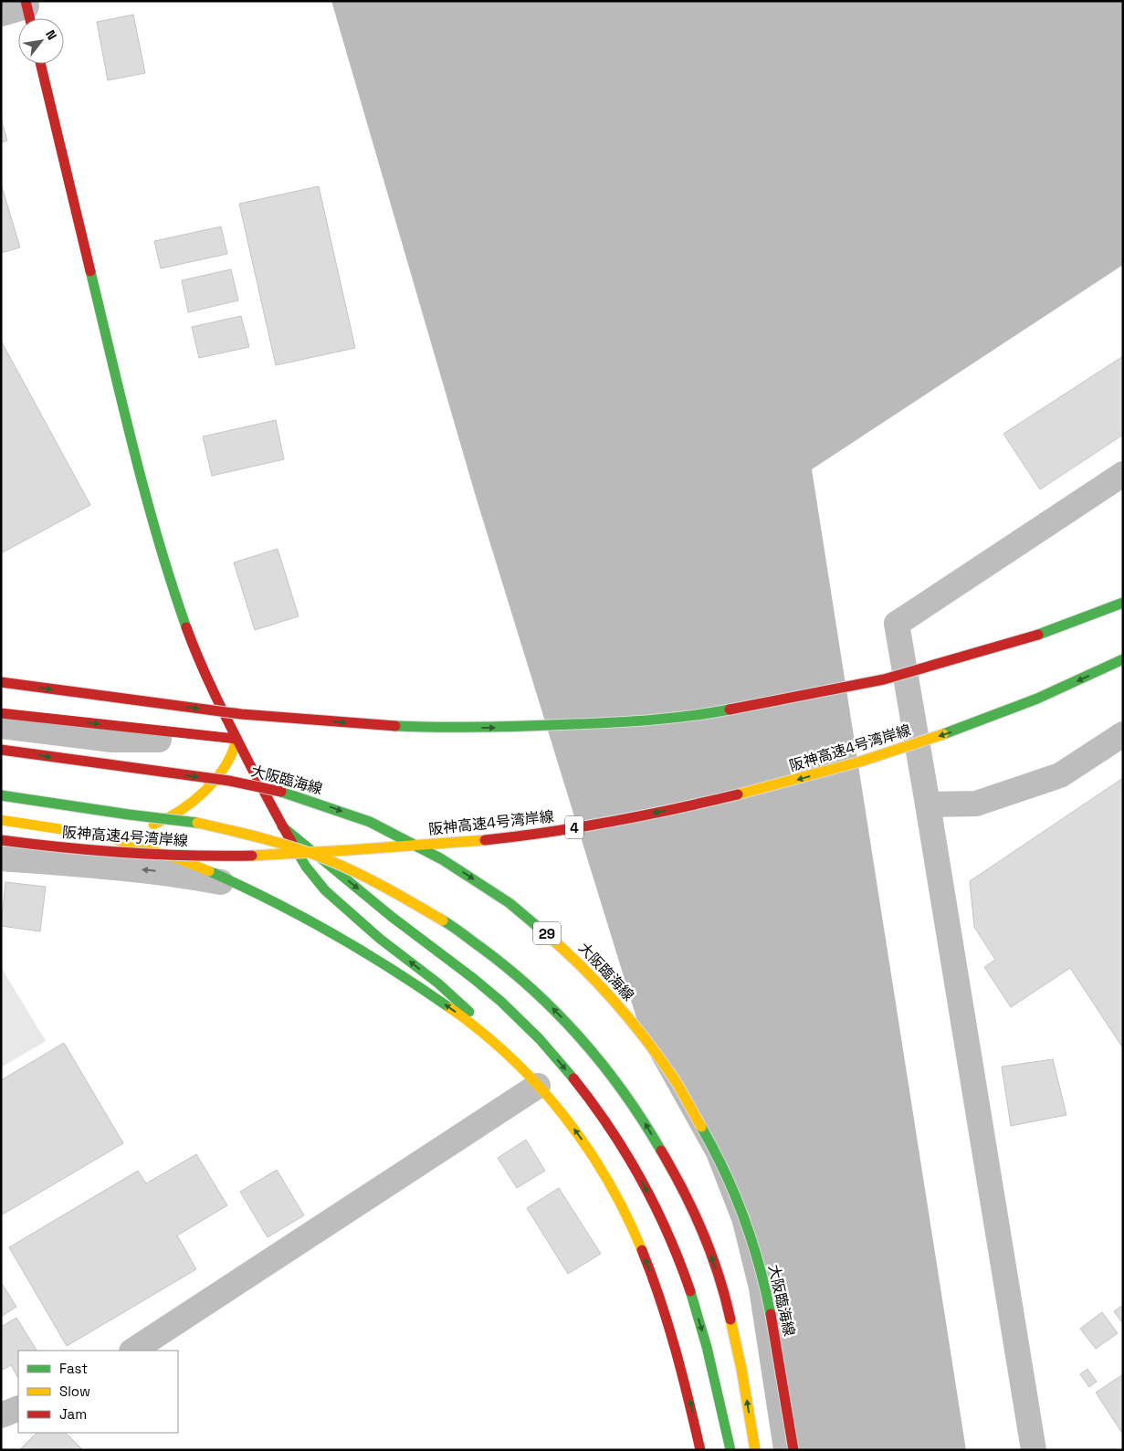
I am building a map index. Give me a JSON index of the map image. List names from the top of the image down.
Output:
{
  "streets": {
    "main road": [
      "阪神高速4号湾岸線",
      "大阪臨海線",
      "4",
      "29"
    ]
  },
  "legend": ["Fast", "Slow", "Jam"],
  "north": "top right"
}
